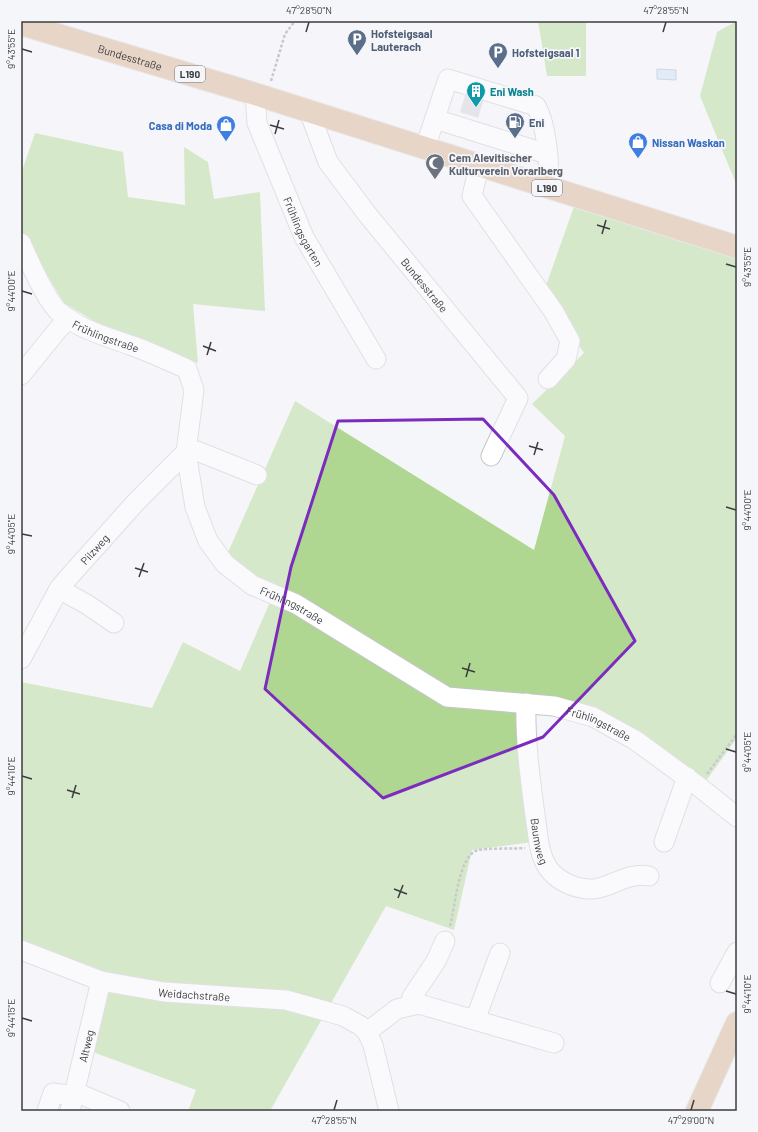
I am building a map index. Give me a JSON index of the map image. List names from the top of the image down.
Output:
{
  "streets": {
    "main road": ["Bundesstraße", "L190"],
    "street": [
      "Frühlingsgarten",
      "Frühlingstraße",
      "Pilzweg",
      "Baumweg",
      "Weidachstraße",
      "Altweg"
    ]
  },
  "crossings": [
    ["Bundesstraße", "Frühlingsgarten"],
    ["Frühlingstraße", "Pilzweg"],
    ["Frühlingstraße", "Baumweg"],
    ["Weidachstraße", "Altweg"]
  ],
  "places": {
    "parking": ["Hofsteigsaal Lauterach", "Hofsteigsaal 1"],
    "building": ["Eni Wash"],
    "fuel station": ["Eni"],
    "shop": ["Casa di Moda", "Nissan Waskan"],
    "mosque": ["Cem Alevitischer Kulturverein Vorarlberg"]
  },
  "coordinates": [
    "47°28'50\"N",
    "47°28'55\"N",
    "9°43'55\"E",
    "9°44'00\"E",
    "9°44'05\"E",
    "9°44'10\"E",
    "9°44'15\"E",
    "47°29'00\"N"
  ]
}
